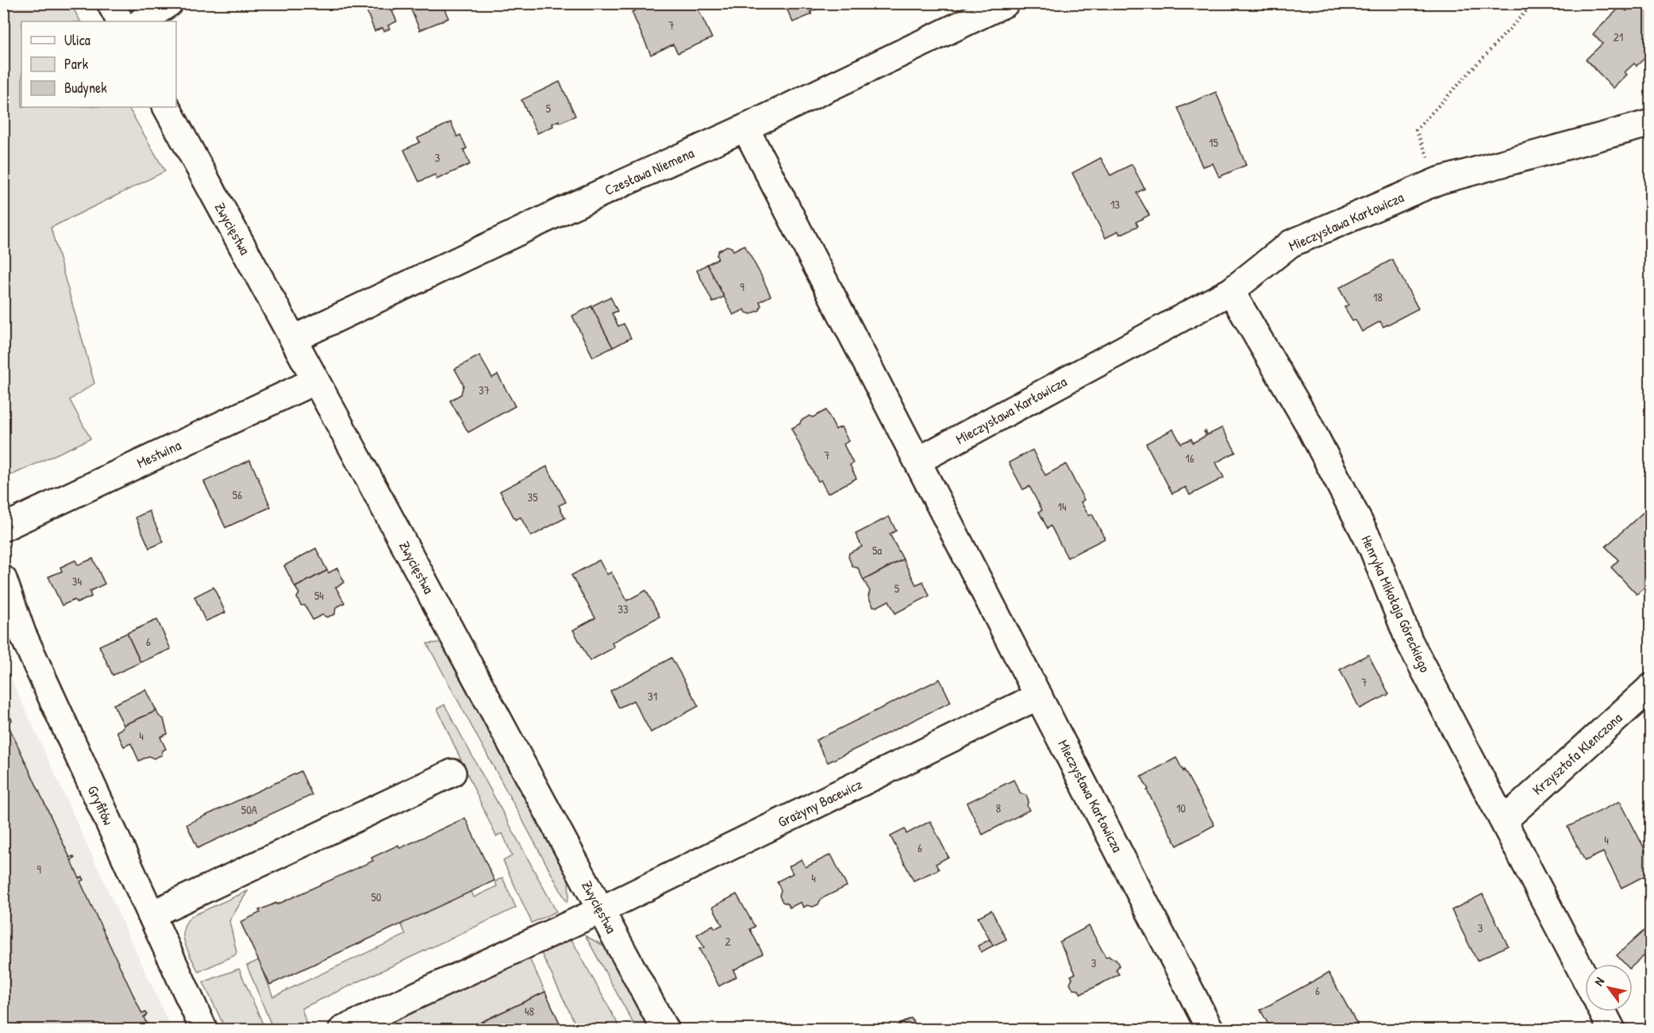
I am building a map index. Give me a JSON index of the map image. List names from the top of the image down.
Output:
{
  "streets": {
    "street": [
      "Czesława Niemena",
      "Mieczysława Karłowicza",
      "Zwycięstwa",
      "Mestwina",
      "Henryka Mikołaja Góreckiego",
      "Krzysztofa Klenczona",
      "Grażyny Bacewicz",
      "Gryfitów"
    ]
  },
  "crossings": [
    ["Czesława Niemena", "Mieczysława Karłowicza"],
    ["Czesława Niemena", "Zwycięstwa"],
    ["Mieczysława Karłowicza", "Henryka Mikołaja Góreckiego"],
    ["Mieczysława Karłowicza", "Grażyny Bacewicz"],
    ["Zwycięstwa", "Mestwina"],
    ["Zwycięstwa", "Grażyny Bacewicz"],
    ["Henryka Mikołaja Góreckiego", "Krzysztofa Klenczona"]
  ],
  "house_numbers": [
    "7",
    "21",
    "5",
    "15",
    "3",
    "13",
    "9",
    "18",
    "37",
    "7",
    "16",
    "56",
    "35",
    "14",
    "5a",
    "34",
    "5",
    "54",
    "33",
    "6",
    "7",
    "31",
    "4",
    "8",
    "10",
    "50A",
    "4",
    "6",
    "9",
    "4",
    "50",
    "3",
    "2",
    "3",
    "6",
    "48"
  ],
  "legend": ["Ulica", "Park", "Budynek"],
  "north": "top left"
}
